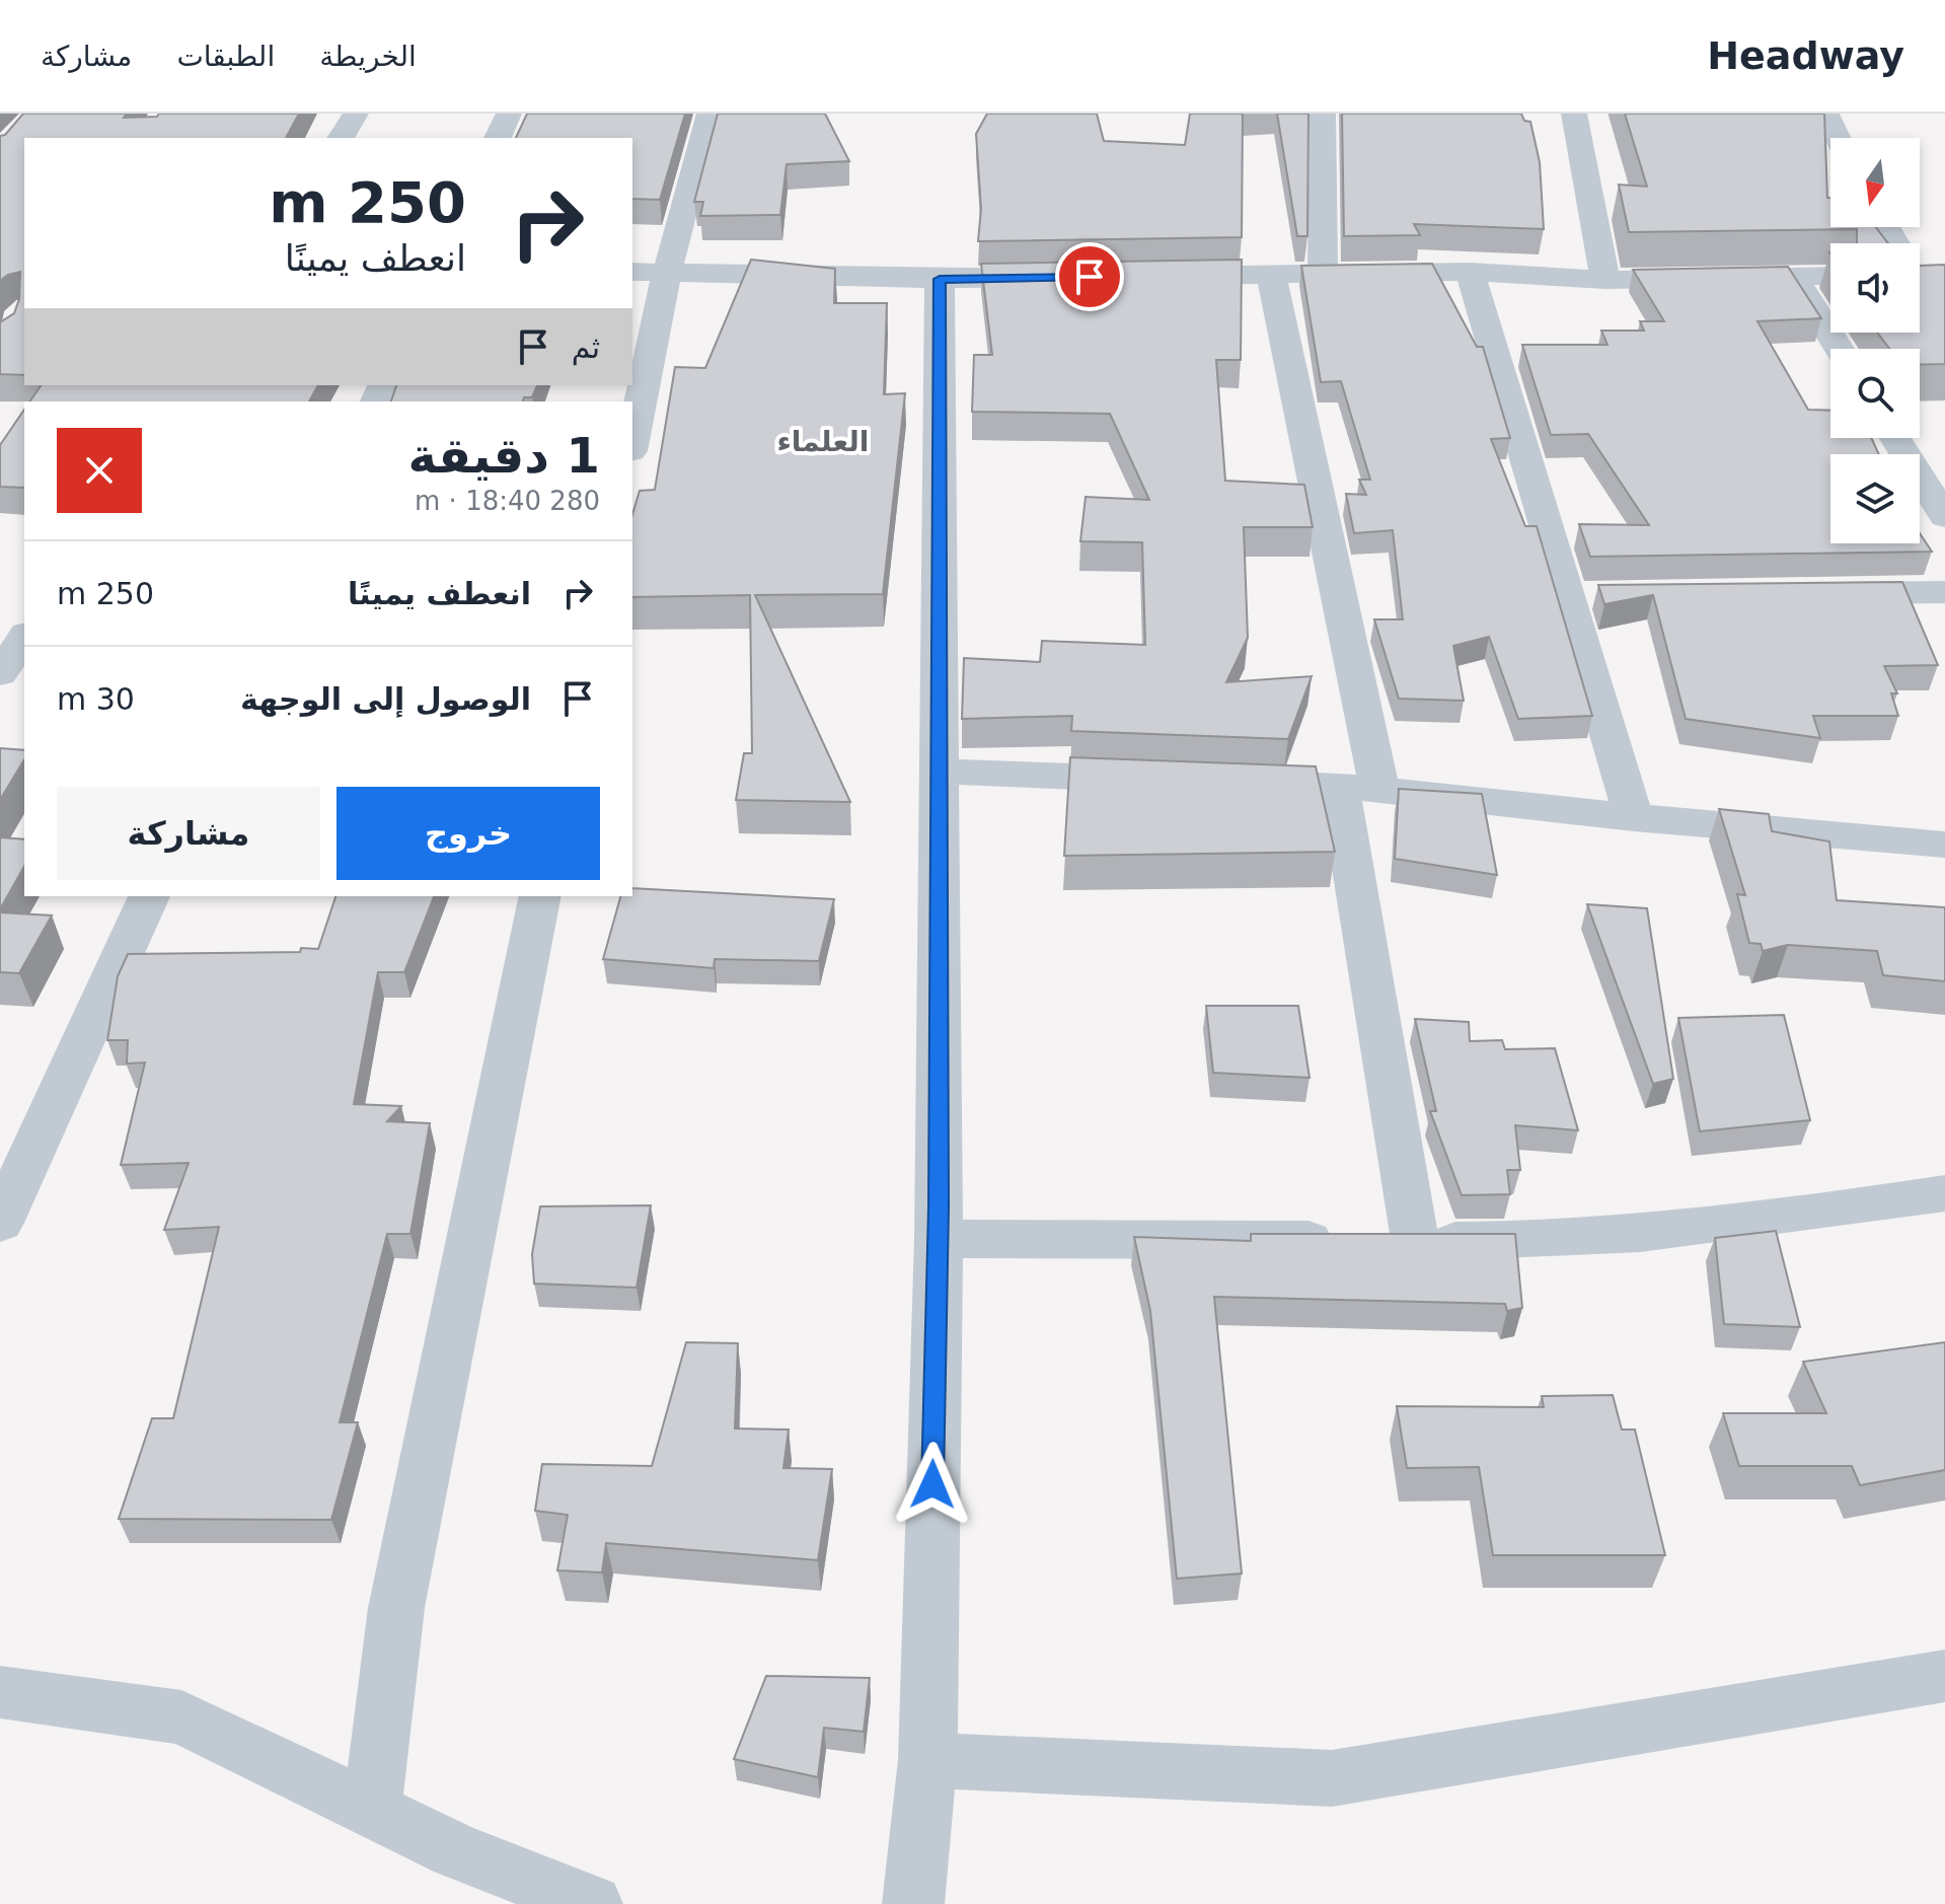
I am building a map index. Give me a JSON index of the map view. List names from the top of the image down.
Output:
{
  "districts": ["العلماء"],
  "north": "bottom",
  "page": {
    "header": "Headway",
    "nav": ["الخريطة", "الطبقات", "مشاركة"],
    "turn": ["250 m", "انعطف يمينًا"],
    "then": "ثم",
    "heading": ["1 دقيقة", "280 m · 18:40"],
    "list": [
      {
        "name": "انعطف يمينًا",
        "value": "250 m"
      },
      {
        "name": "الوصول إلى الوجهة",
        "value": "30 m"
      }
    ],
    "buttons": ["خروج", "مشاركة"]
  }
}
